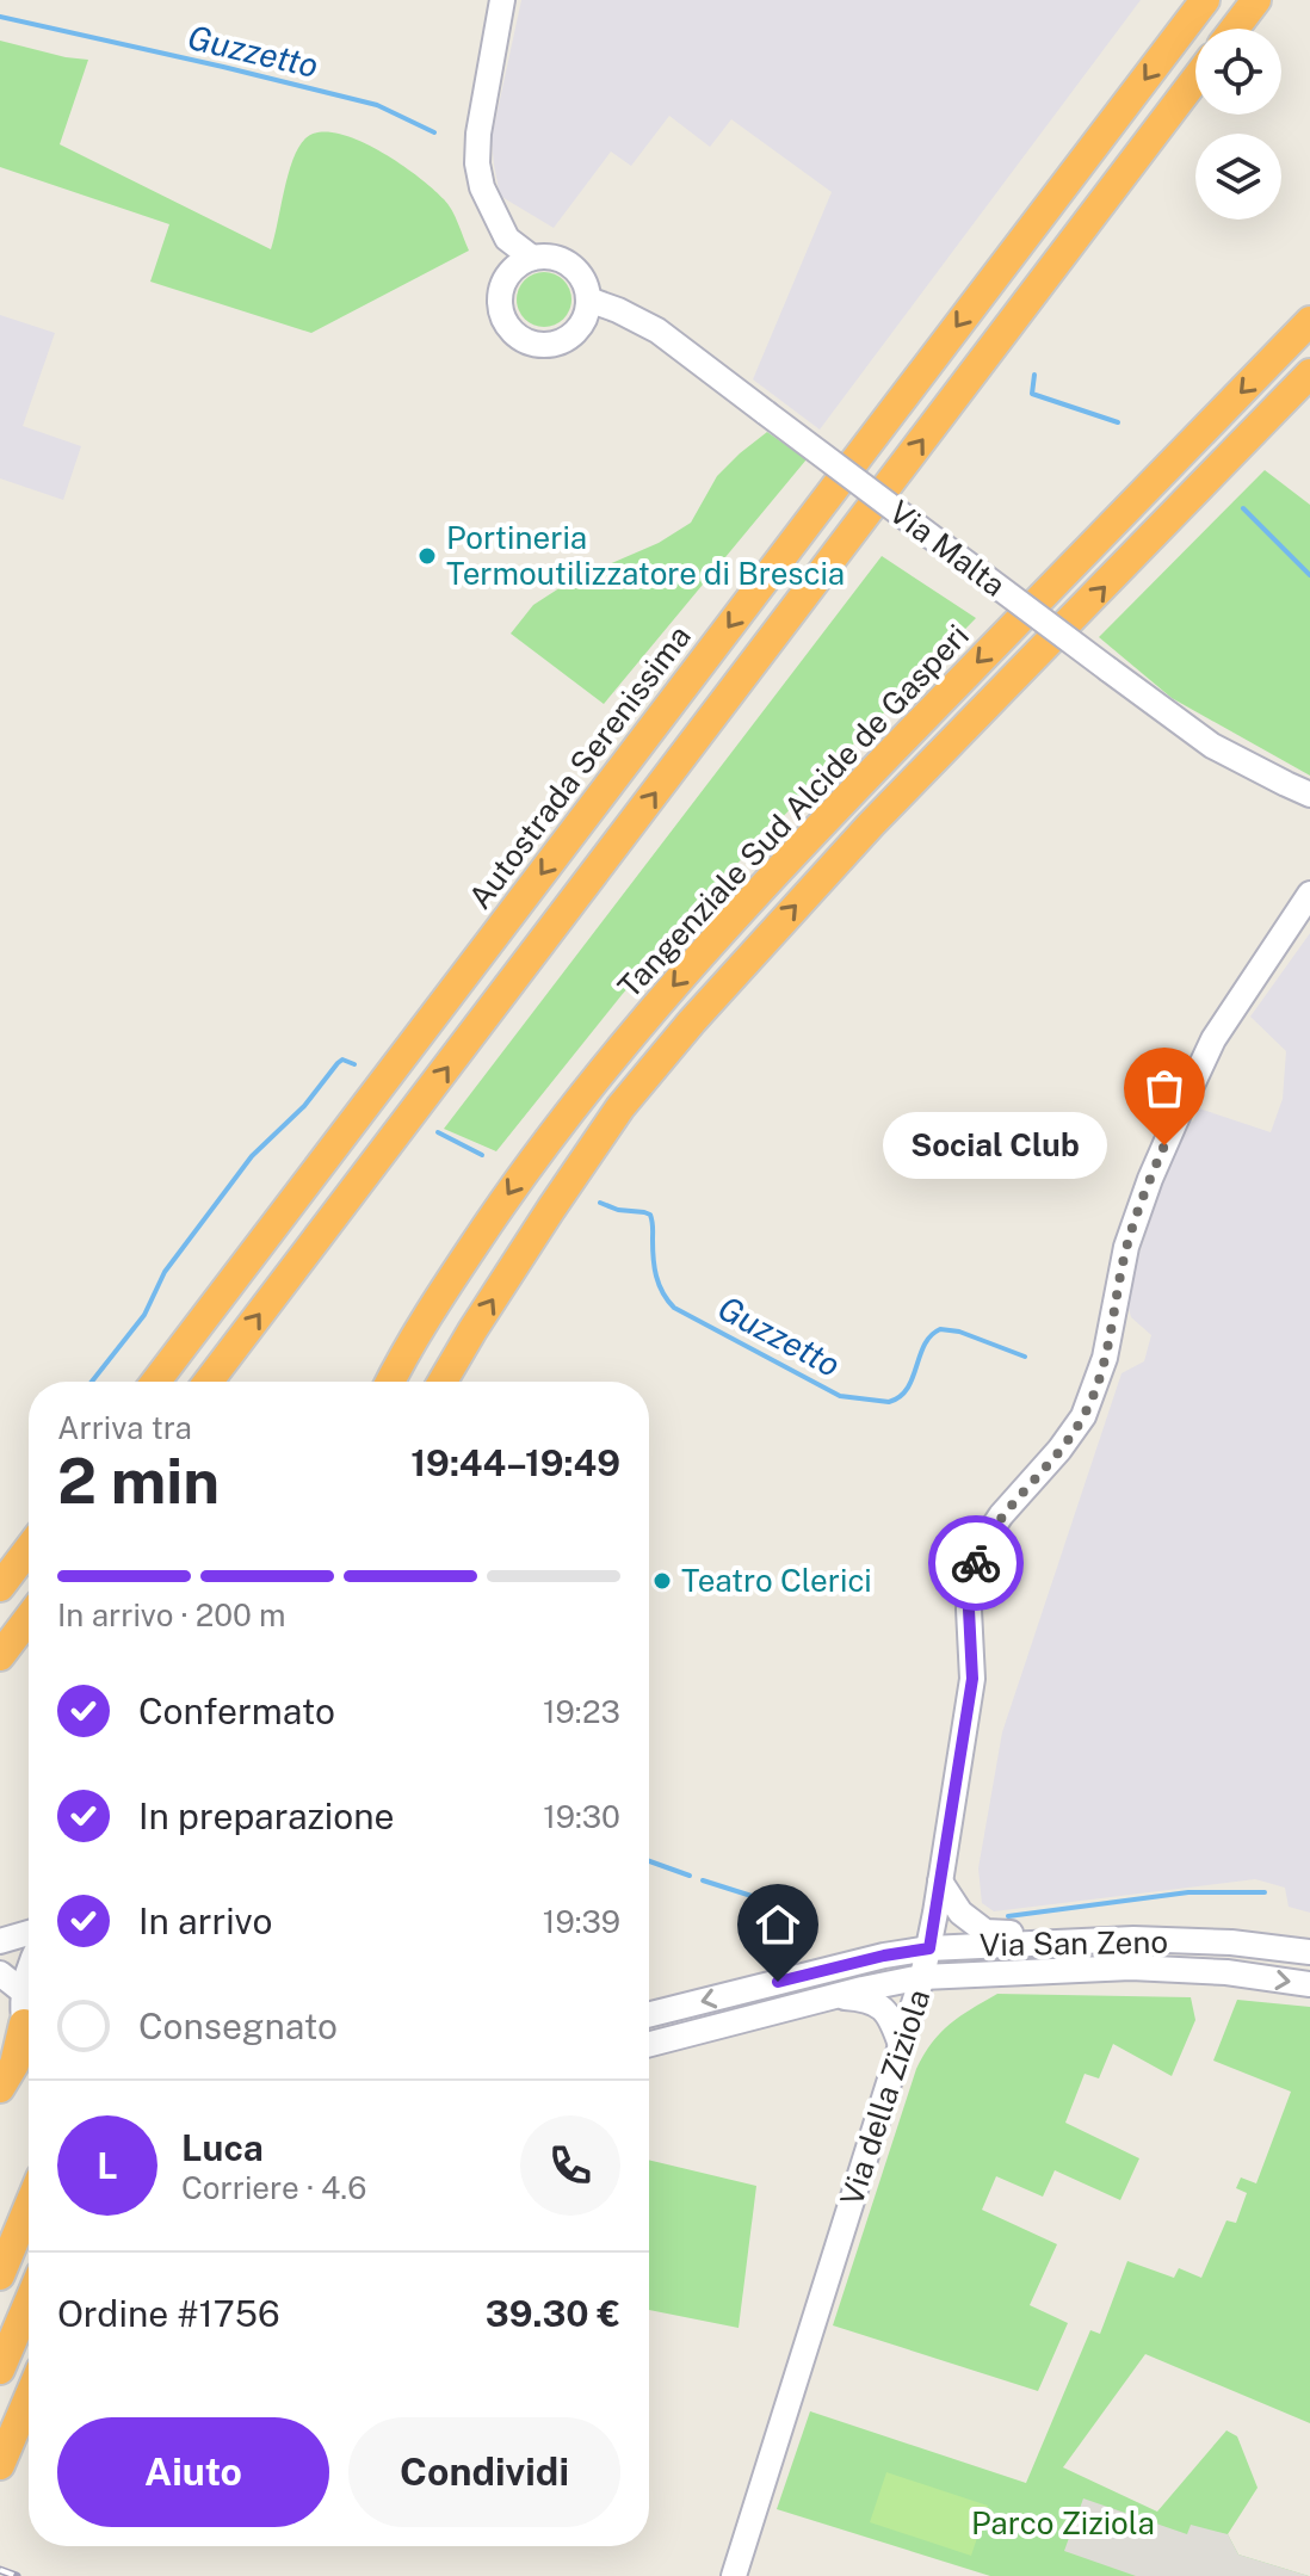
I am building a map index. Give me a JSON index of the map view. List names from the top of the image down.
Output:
{
  "streets": {
    "highway": ["Autostrada Serenissima", "Tangenziale Sud Alcide de Gasperi"],
    "street": ["Via Malta", "Via San Zeno", "Via della Ziziola"]
  },
  "crossings": [
    ["Via San Zeno", "Via della Ziziola"]
  ],
  "water": ["Guzzetto"],
  "parks": ["Parco Ziziola"],
  "places": ["Portineria Termoutilizzatore di Brescia", "Social Club", "Teatro Clerici"],
  "page": {
    "bubble": "Social Club",
    "heading": ["2 min", "Arriva tra", "19:44–19:49"],
    "panel": [
      "Luca",
      "Corriere · 4.6",
      "Ordine #1756",
      "39.30 €"
    ],
    "bar": "In arrivo · 200 m",
    "list": [
      ["Confermato", "19:23"],
      ["In preparazione", "19:30"],
      ["In arrivo", "19:39"],
      "Consegnato"
    ],
    "round": "L",
    "buttons": ["Aiuto", "Condividi"]
  }
}
